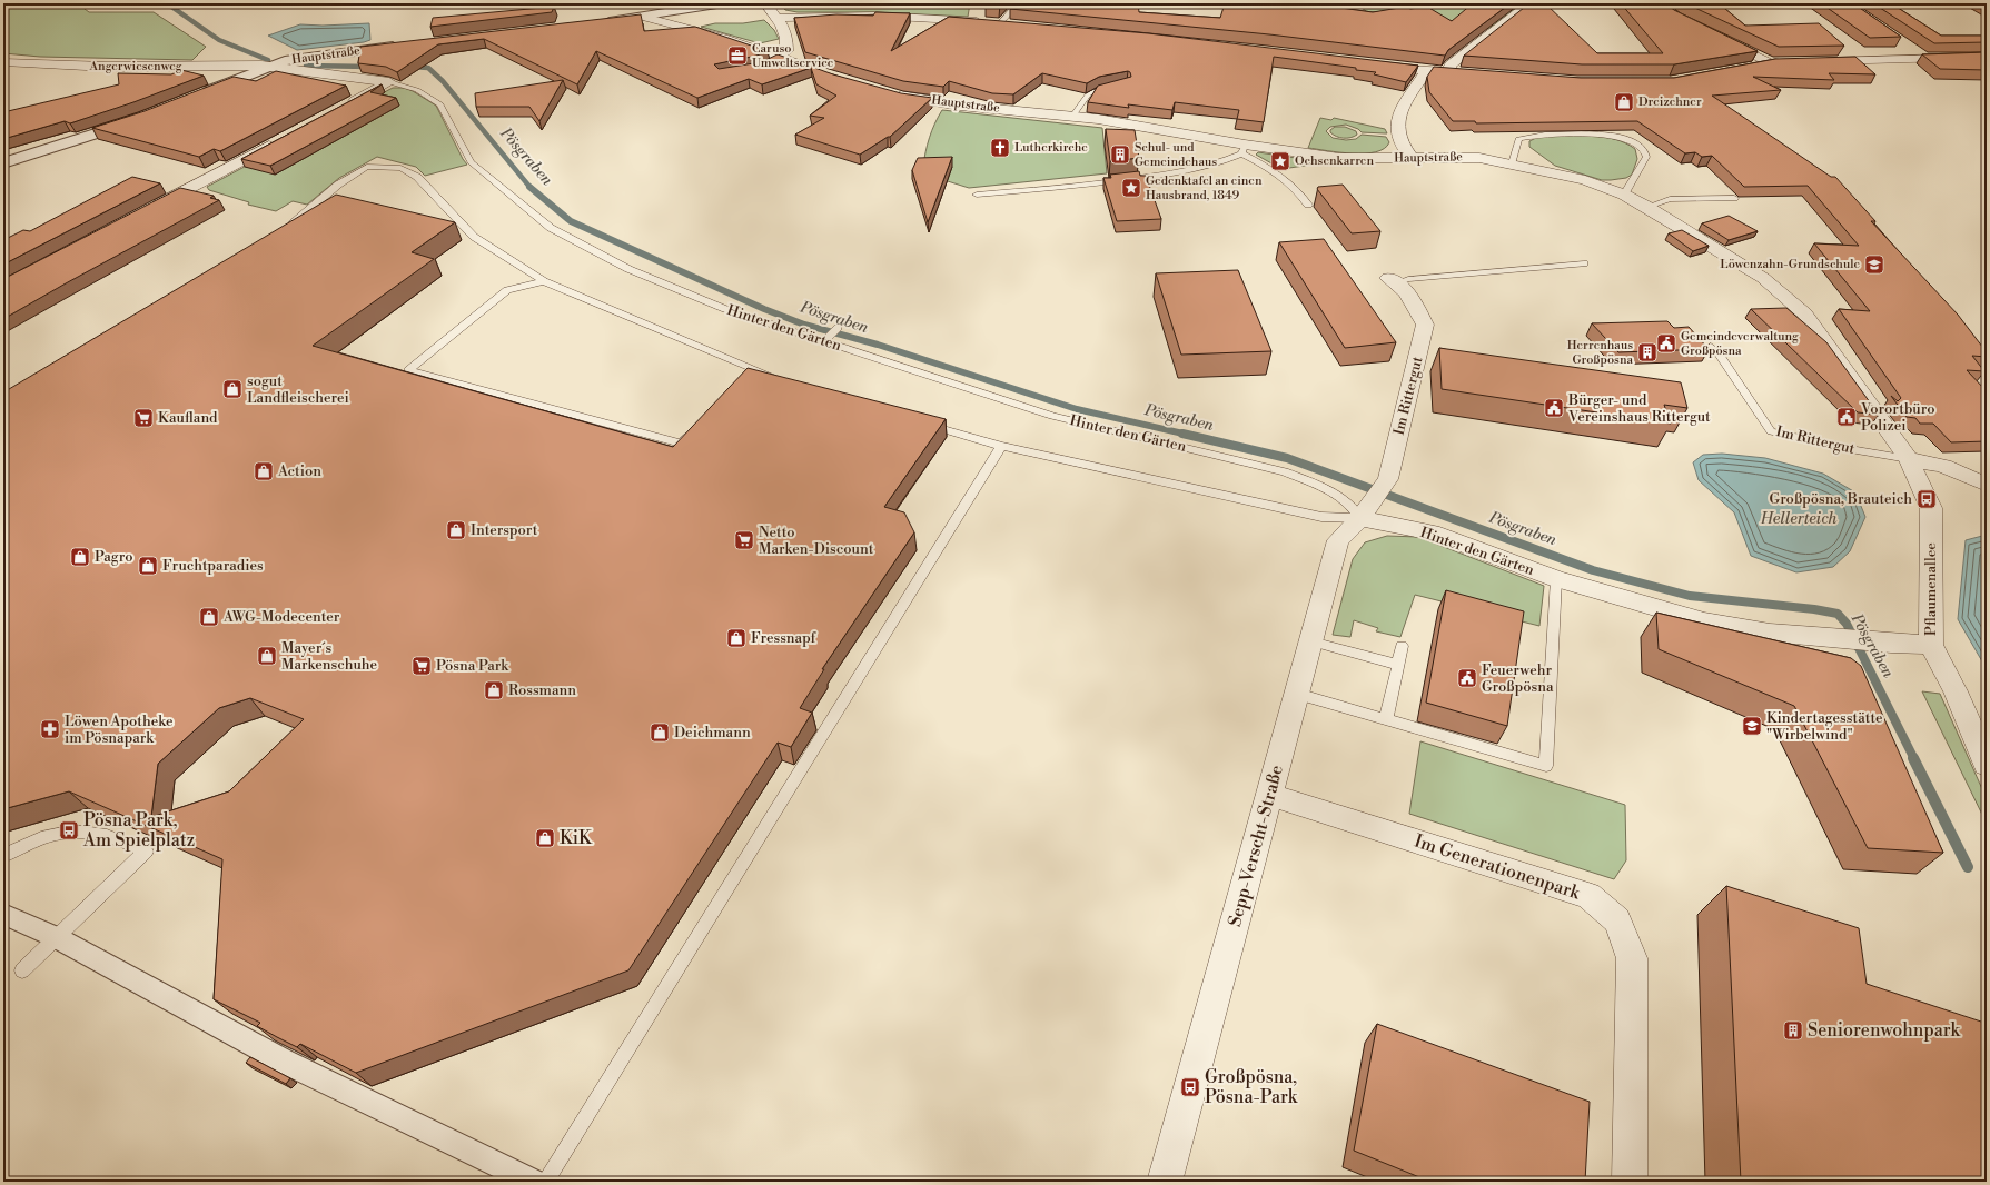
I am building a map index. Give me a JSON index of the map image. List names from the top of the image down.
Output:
{
  "streets": {
    "street": [
      "Hauptstraße",
      "Angerwiesenweg",
      "Hinter den Gärten",
      "Im Rittergut",
      "Pflaumenallee",
      "Sepp-Verscht-Straße",
      "Im Generationenpark"
    ]
  },
  "crossings": [
    ["Hauptstraße", "Angerwiesenweg"],
    ["Hauptstraße", "Im Rittergut"],
    ["Hauptstraße", "Pflaumenallee"],
    ["Angerwiesenweg", "Hinter den Gärten"],
    ["Hinter den Gärten", "Im Rittergut"],
    ["Hinter den Gärten", "Pflaumenallee"],
    ["Hinter den Gärten", "Sepp-Verscht-Straße"],
    ["Im Rittergut", "Pflaumenallee"],
    ["Im Rittergut", "Sepp-Verscht-Straße"],
    ["Sepp-Verscht-Straße", "Im Generationenpark"]
  ],
  "water": ["Pösgraben", "Hellerteich"],
  "places": {
    "office": ["Caruso Umweltservice"],
    "shop": [
      "Dreizehner",
      "sogut Landfleischerei",
      "Action",
      "Intersport",
      "Pagro",
      "Fruchtparadies",
      "AWG-Modecenter",
      "Fressnapf",
      "Mayer´s Markenschuhe",
      "Rossmann",
      "Deichmann",
      "KiK"
    ],
    "church": ["Lutherkirche"],
    "building": ["Schul- und Gemeindehaus", "Herrenhaus Großpösna", "Seniorenwohnpark"],
    "place": ["Ochsenkarren", "Gedenktafel an einen Hausbrand, 1849"],
    "school or university": ["Löwenzahn-Grundschule", "Kindertagesstätte \"Wirbelwind\""],
    "public building": [
      "Gemeindeverwaltung Großpösna",
      "Bürger- und Vereinshaus Rittergut",
      "Vorortbüro Polizei",
      "Feuerwehr Großpösna"
    ],
    "supermarket": ["Kaufland", "Netto Marken-Discount", "Pösna Park"],
    "bus stop": ["Großpösna, Brauteich", "Pösna Park, Am Spielplatz", "Großpösna, Pösna-Park"],
    "pharmacy": ["Löwen Apotheke im Pösnapark"]
  }
}
